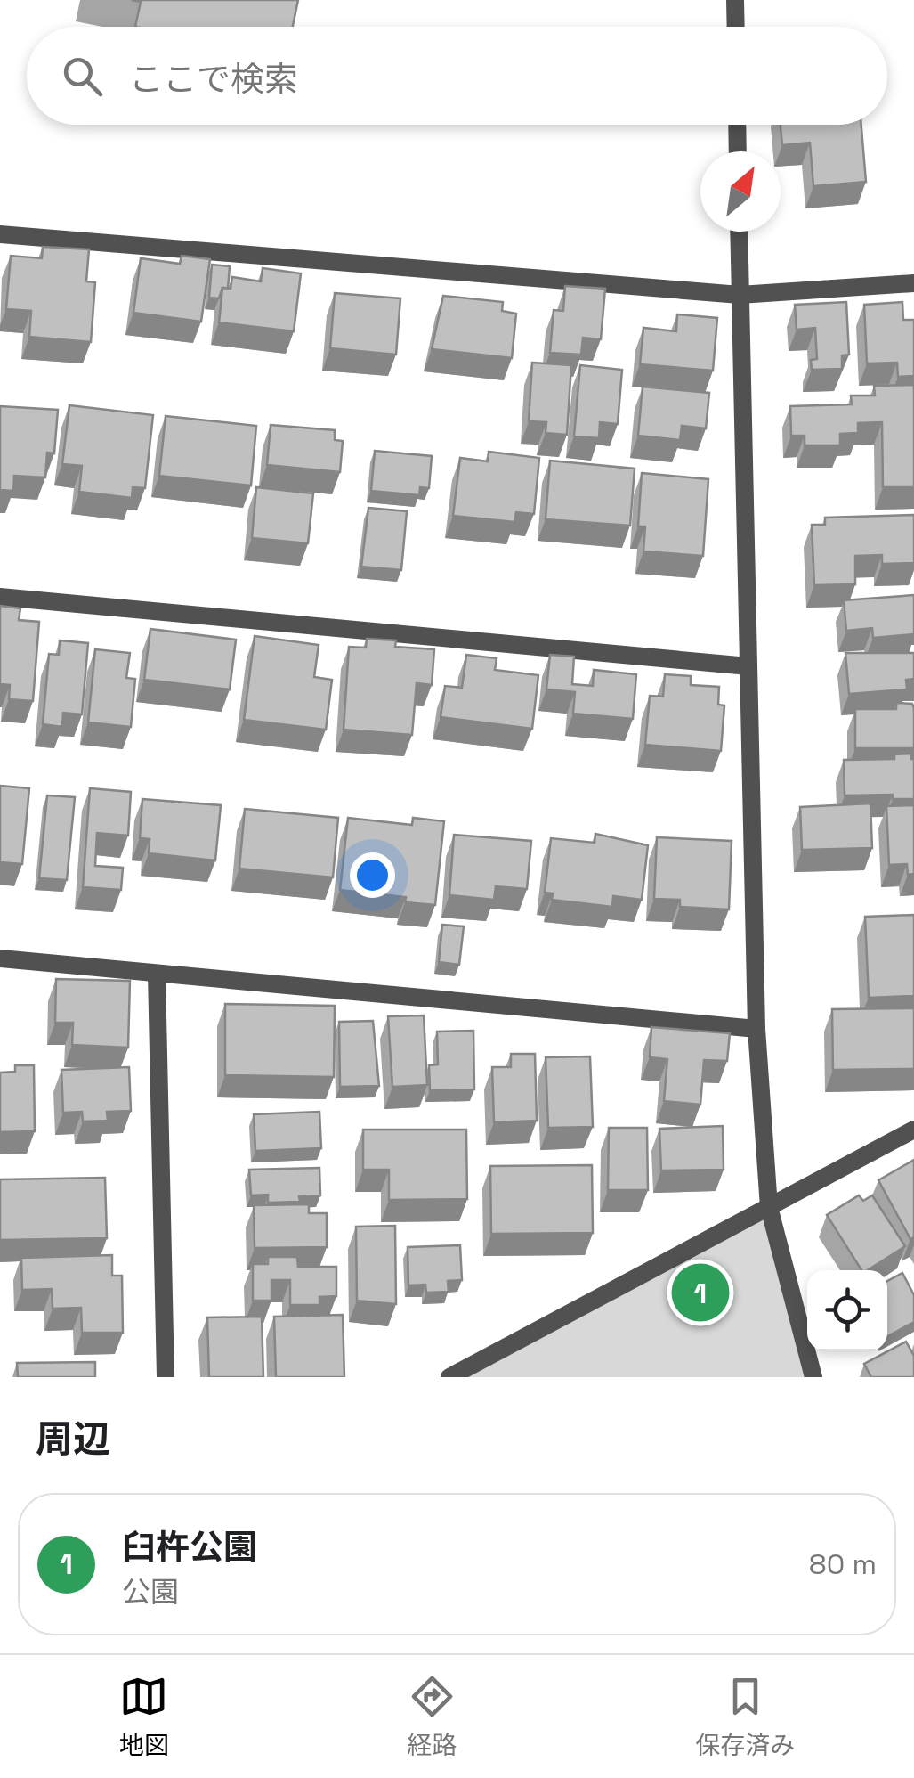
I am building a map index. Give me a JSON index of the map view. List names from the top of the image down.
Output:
{
  "north": "top right",
  "page": {
    "search": "ここで検索",
    "pins": "1",
    "heading": "周辺",
    "list": [
      {
        "mark": "1",
        "name": "臼杵公園",
        "note": "公園",
        "value": "80 m"
      }
    ],
    "nav": ["地図", "経路", "保存済み"]
  }
}
